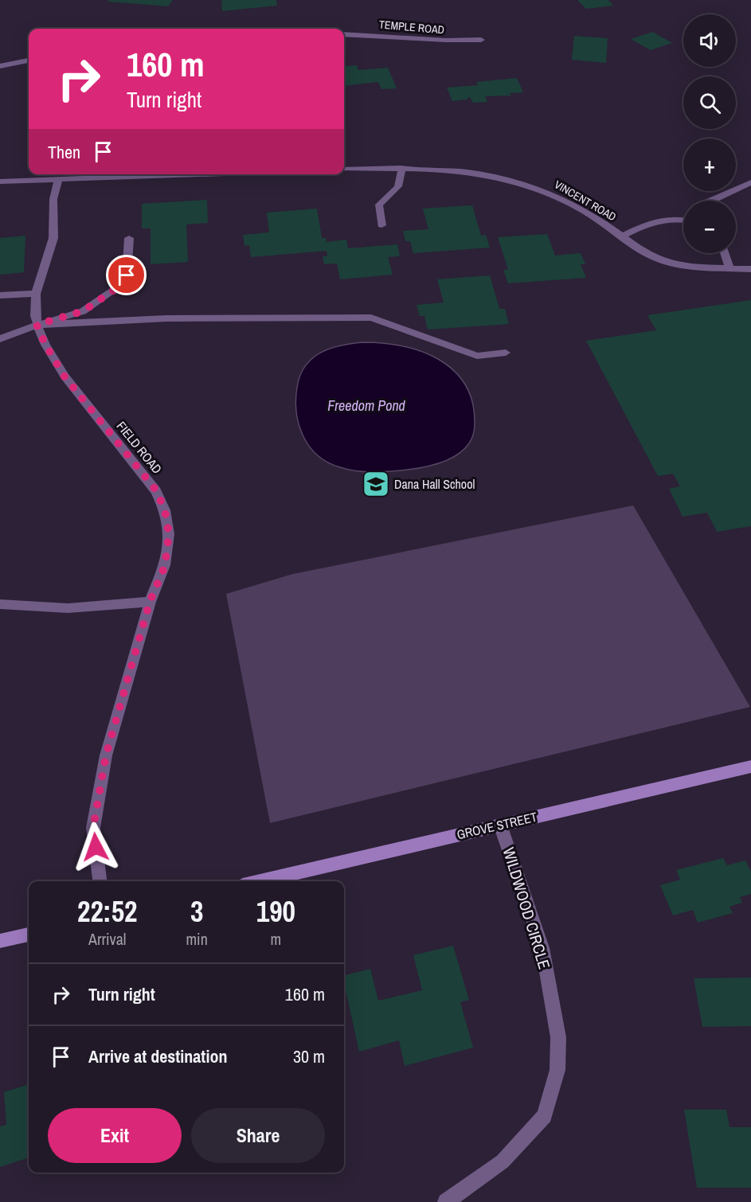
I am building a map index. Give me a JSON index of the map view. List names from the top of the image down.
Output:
{
  "streets": {
    "street": [
      "TEMPLE ROAD",
      "VINCENT ROAD",
      "FIELD ROAD",
      "GROVE STREET",
      "WILDWOOD CIRCLE"
    ]
  },
  "crossings": [
    ["GROVE STREET", "WILDWOOD CIRCLE"]
  ],
  "water": ["Freedom Pond"],
  "places": {
    "school or university": ["Dana Hall School"]
  },
  "page": {
    "map_buttons": ["+", "−"],
    "turn": ["160 m", "Turn right"],
    "then": "Then",
    "eta": [
      "22:52",
      "Arrival",
      "3",
      "min",
      "190",
      "m"
    ],
    "list": [
      {
        "name": "Turn right",
        "value": "160 m"
      },
      {
        "name": "Arrive at destination",
        "value": "30 m"
      }
    ],
    "buttons": ["Exit", "Share"]
  }
}
